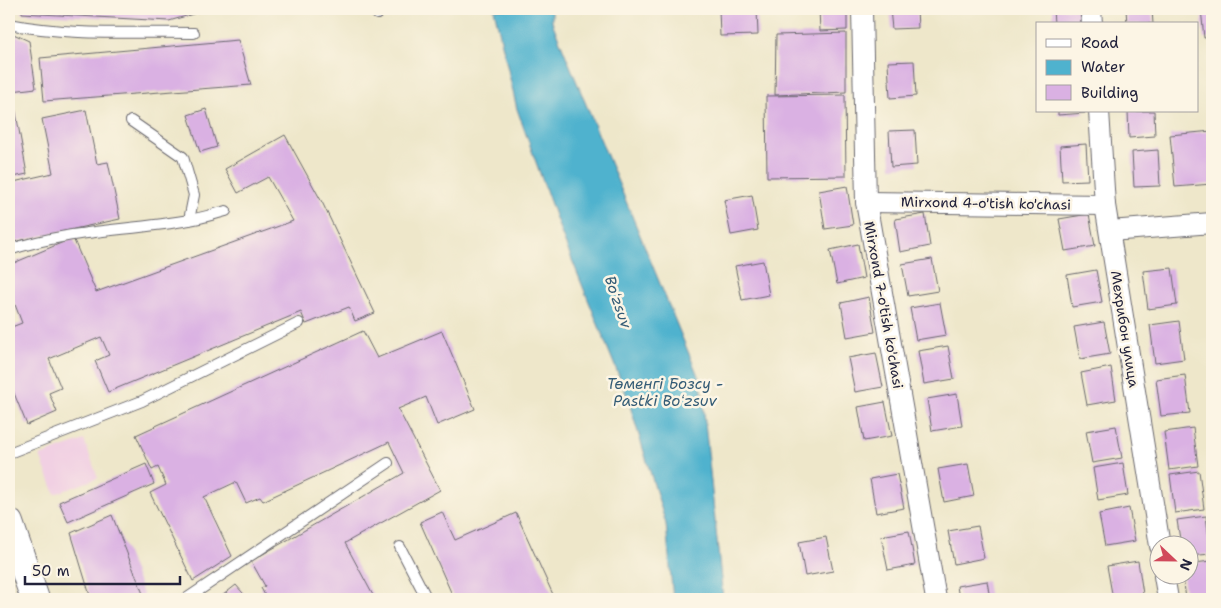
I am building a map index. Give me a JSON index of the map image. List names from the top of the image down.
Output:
{
  "streets": {
    "street": ["Mirxond 4-o'tish ko'chasi", "Mirxond 7-o'tish ko'chasi", "Мехрибон улица"]
  },
  "crossings": [
    ["Mirxond 4-o'tish ko'chasi", "Mirxond 7-o'tish ko'chasi"],
    ["Mirxond 4-o'tish ko'chasi", "Мехрибон улица"]
  ],
  "water": ["Boʻzsuv", "Төменгі Бозсу - Pastki Boʻzsuv"],
  "legend": ["Road", "Water", "Building"],
  "scale_bar": "50 m",
  "north": "right"
}
